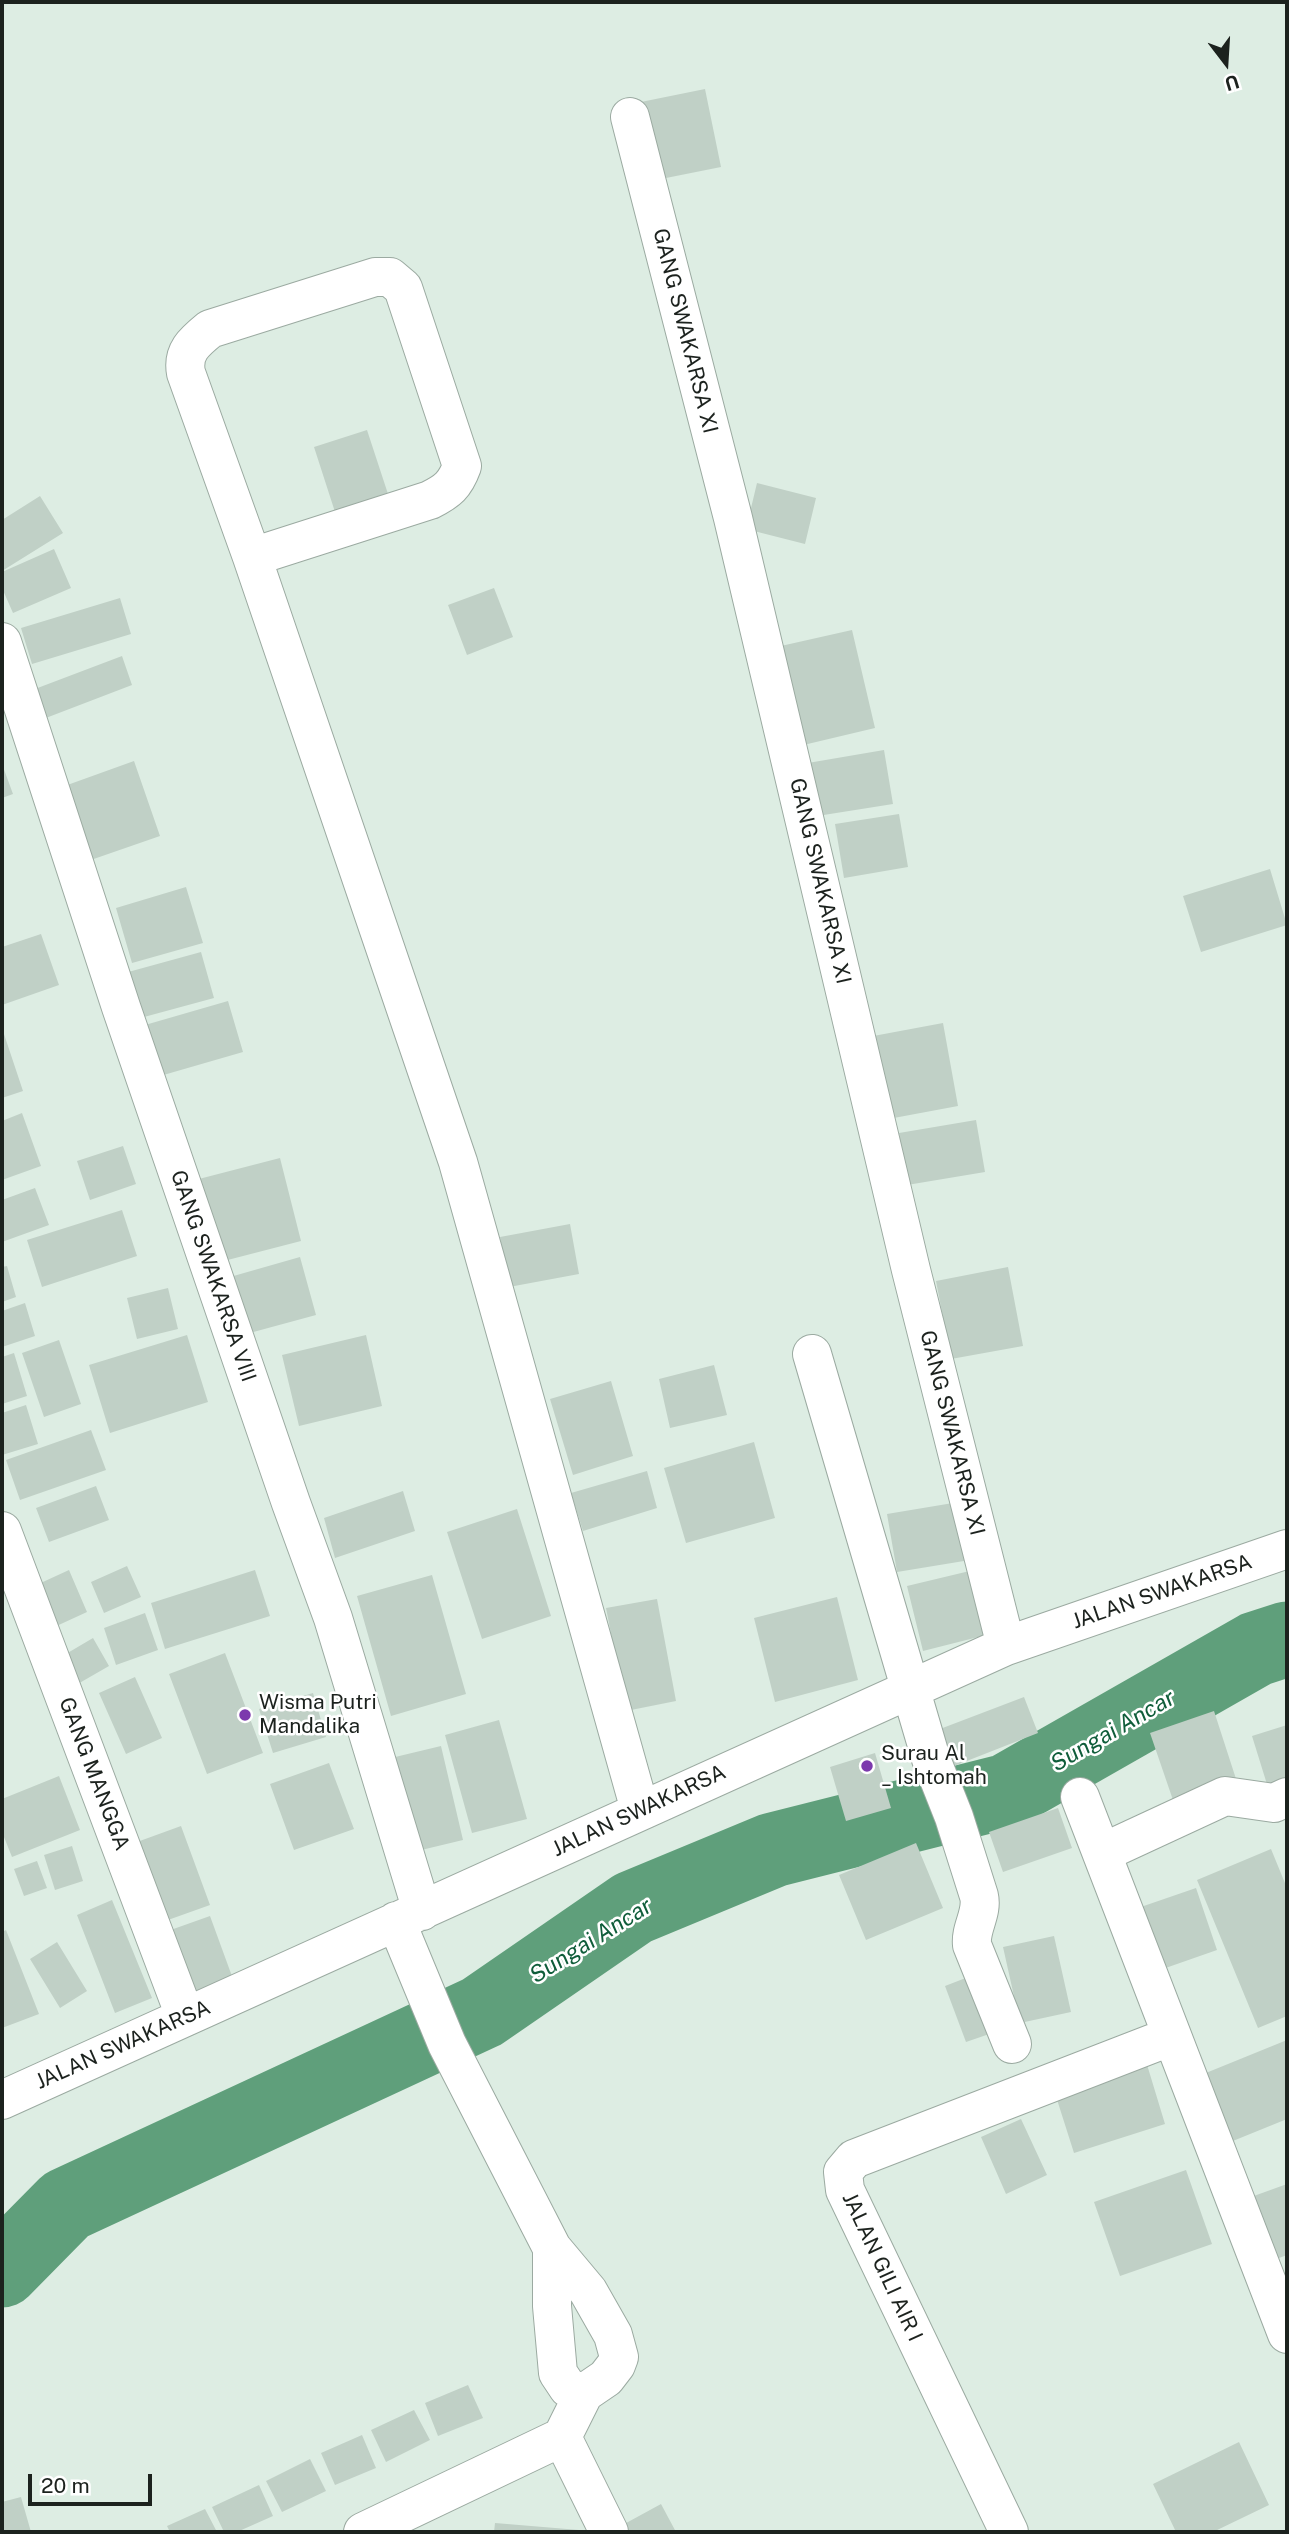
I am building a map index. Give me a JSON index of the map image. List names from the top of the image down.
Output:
{
  "streets": {
    "street": [
      "GANG SWAKARSA XI",
      "GANG SWAKARSA VIII",
      "JALAN SWAKARSA",
      "GANG MANGGA",
      "JALAN GILI AIR I"
    ]
  },
  "crossings": [
    ["GANG SWAKARSA XI", "JALAN SWAKARSA"],
    ["GANG SWAKARSA VIII", "JALAN SWAKARSA"],
    ["JALAN SWAKARSA", "GANG MANGGA"]
  ],
  "water": ["Sungai Ancar"],
  "places": ["Wisma Putri Mandalika", "Surau Al _ Ishtomah"],
  "scale_bar": "20 m",
  "north": "bottom"
}
